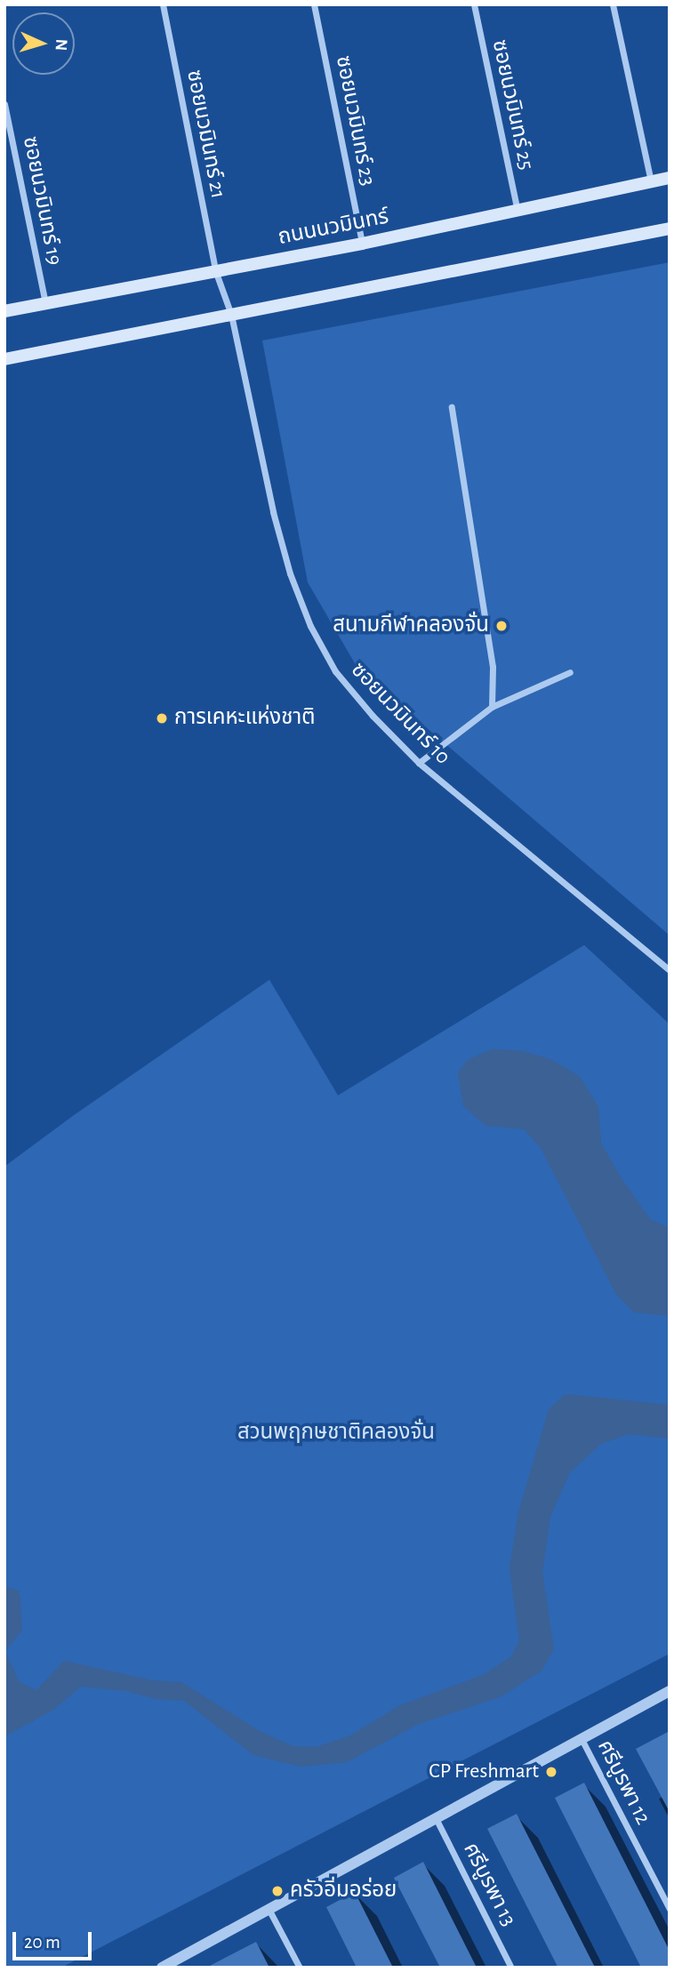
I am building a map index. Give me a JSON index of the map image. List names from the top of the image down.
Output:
{
  "streets": {
    "main road": ["ถนนนวมินทร์"],
    "street": [
      "ซอยนวมินทร์ 25",
      "ซอยนวมินทร์ 23",
      "ซอยนวมินทร์ 21",
      "ซอยนวมินทร์ 19",
      "ซอยนวมินทร์ 10",
      "ศรีบูรพา 12",
      "ศรีบูรพา 13"
    ]
  },
  "crossings": [
    ["ซอยนวมินทร์ 25", "ถนนนวมินทร์"],
    ["ซอยนวมินทร์ 23", "ถนนนวมินทร์"],
    ["ซอยนวมินทร์ 21", "ถนนนวมินทร์"],
    ["ซอยนวมินทร์ 21", "ซอยนวมินทร์ 10"],
    ["ซอยนวมินทร์ 19", "ถนนนวมินทร์"]
  ],
  "parks": ["สวนพฤกษชาติคลองจั่น"],
  "places": [
    "สนามกีฬาคลองจั่น",
    "การเคหะแห่งชาติ",
    "CP Freshmart",
    "ครัวอิ่มอร่อย"
  ],
  "scale_bar": "20 m",
  "north": "right"
}
